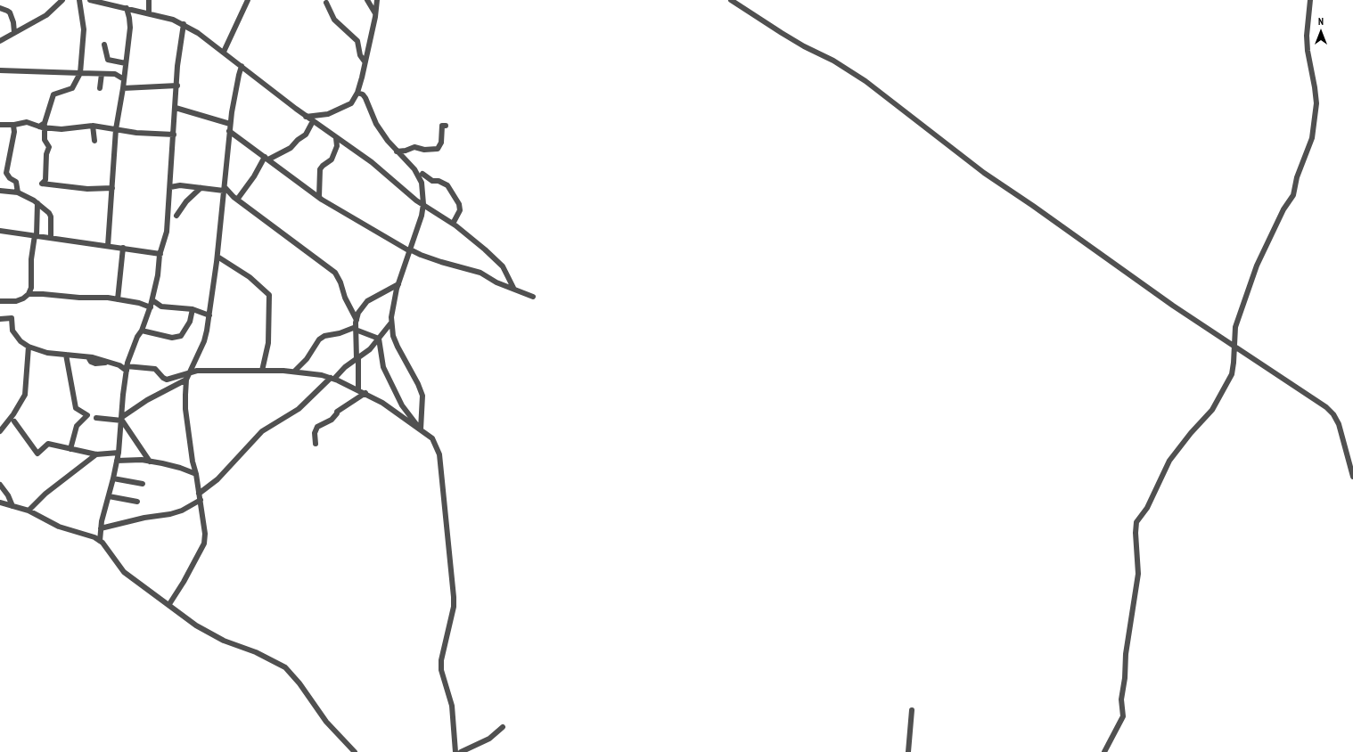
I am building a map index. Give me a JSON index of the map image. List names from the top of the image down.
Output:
{
  "north": "top"
}
